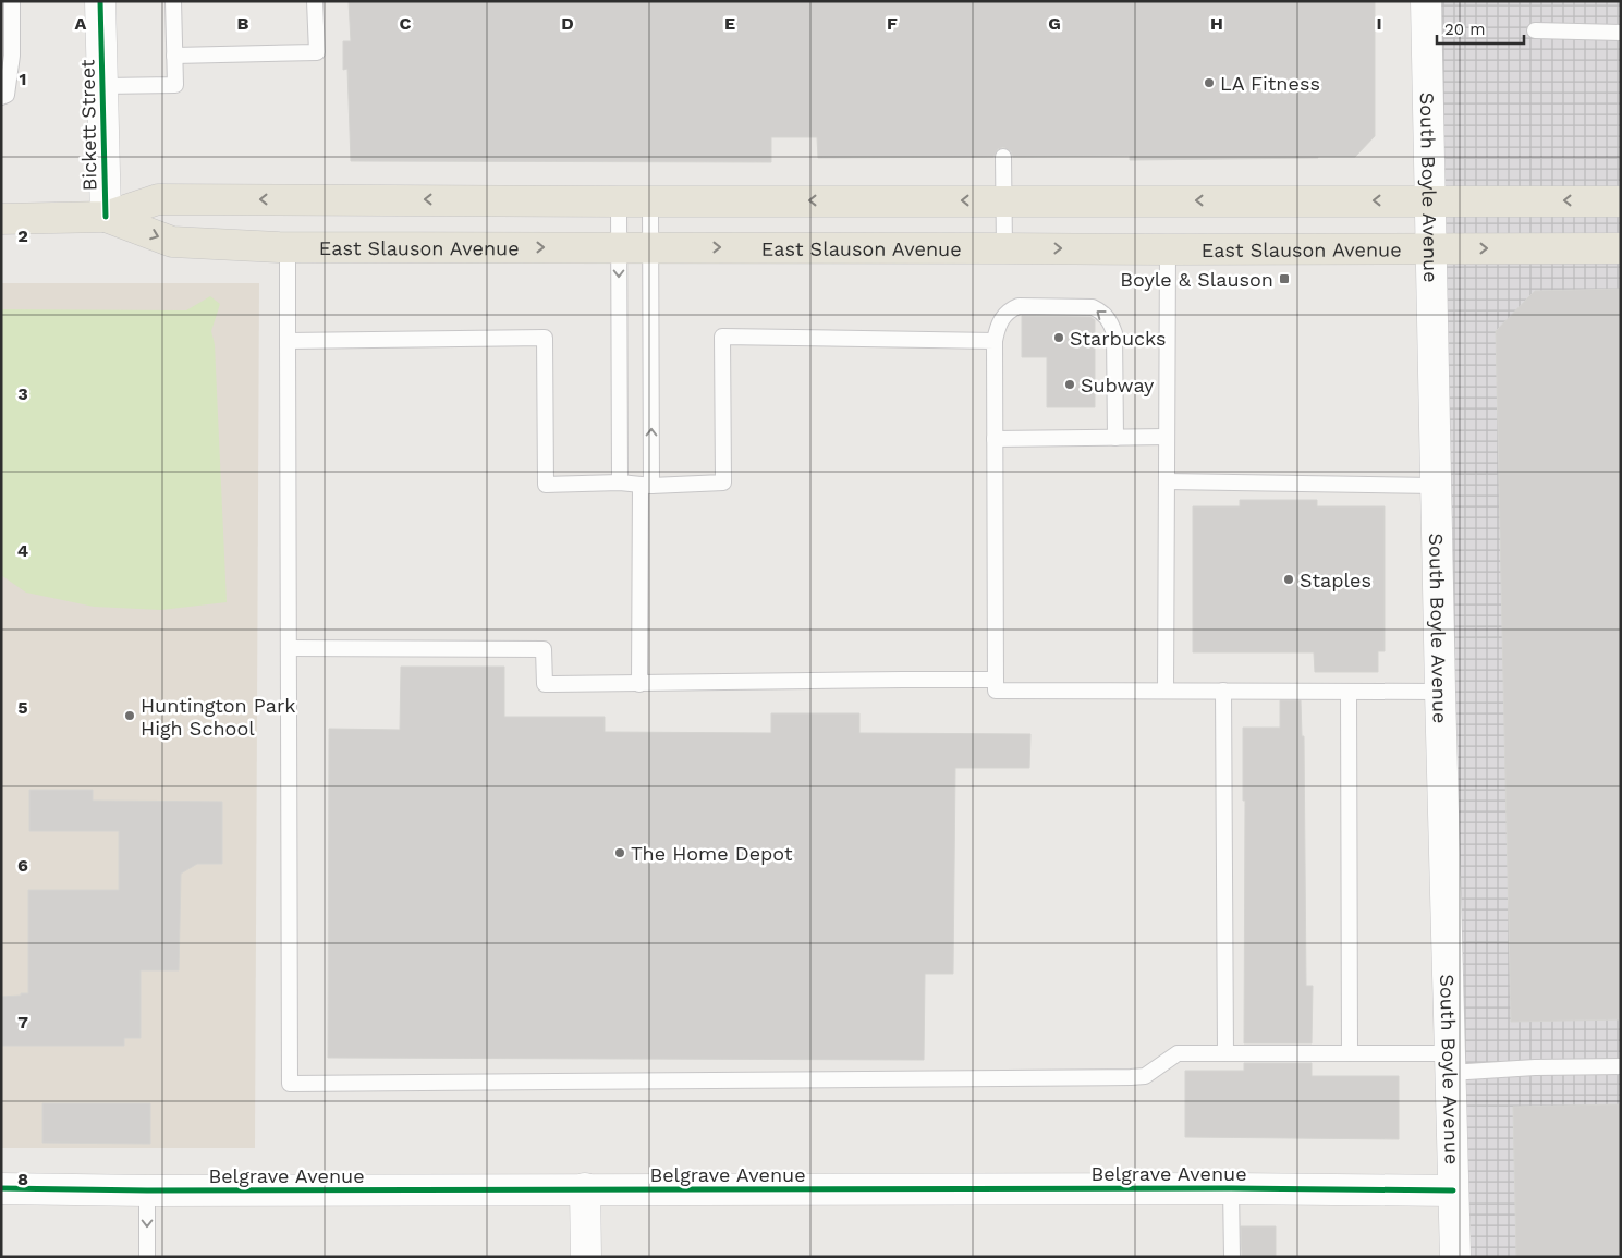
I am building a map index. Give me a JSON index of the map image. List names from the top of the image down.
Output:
{
  "streets": {
    "main road": ["East Slauson Avenue"],
    "street": ["Bickett Street", "South Boyle Avenue", "Belgrave Avenue"]
  },
  "crossings": [
    ["Bickett Street", "East Slauson Avenue"],
    ["South Boyle Avenue", "East Slauson Avenue"],
    ["South Boyle Avenue", "Belgrave Avenue"]
  ],
  "places": {
    "other": [
      "LA Fitness",
      "Starbucks",
      "Subway",
      "Staples",
      "Huntington Park High School",
      "The Home Depot"
    ],
    "transit": ["Boyle & Slauson"]
  },
  "scale_bar": "20 m",
  "grid": {
    "columns": [
      "A",
      "B",
      "C",
      "D",
      "E",
      "F",
      "G",
      "H",
      "I"
    ],
    "rows": [
      "1",
      "2",
      "3",
      "4",
      "5",
      "6",
      "7",
      "8"
    ]
  }
}
